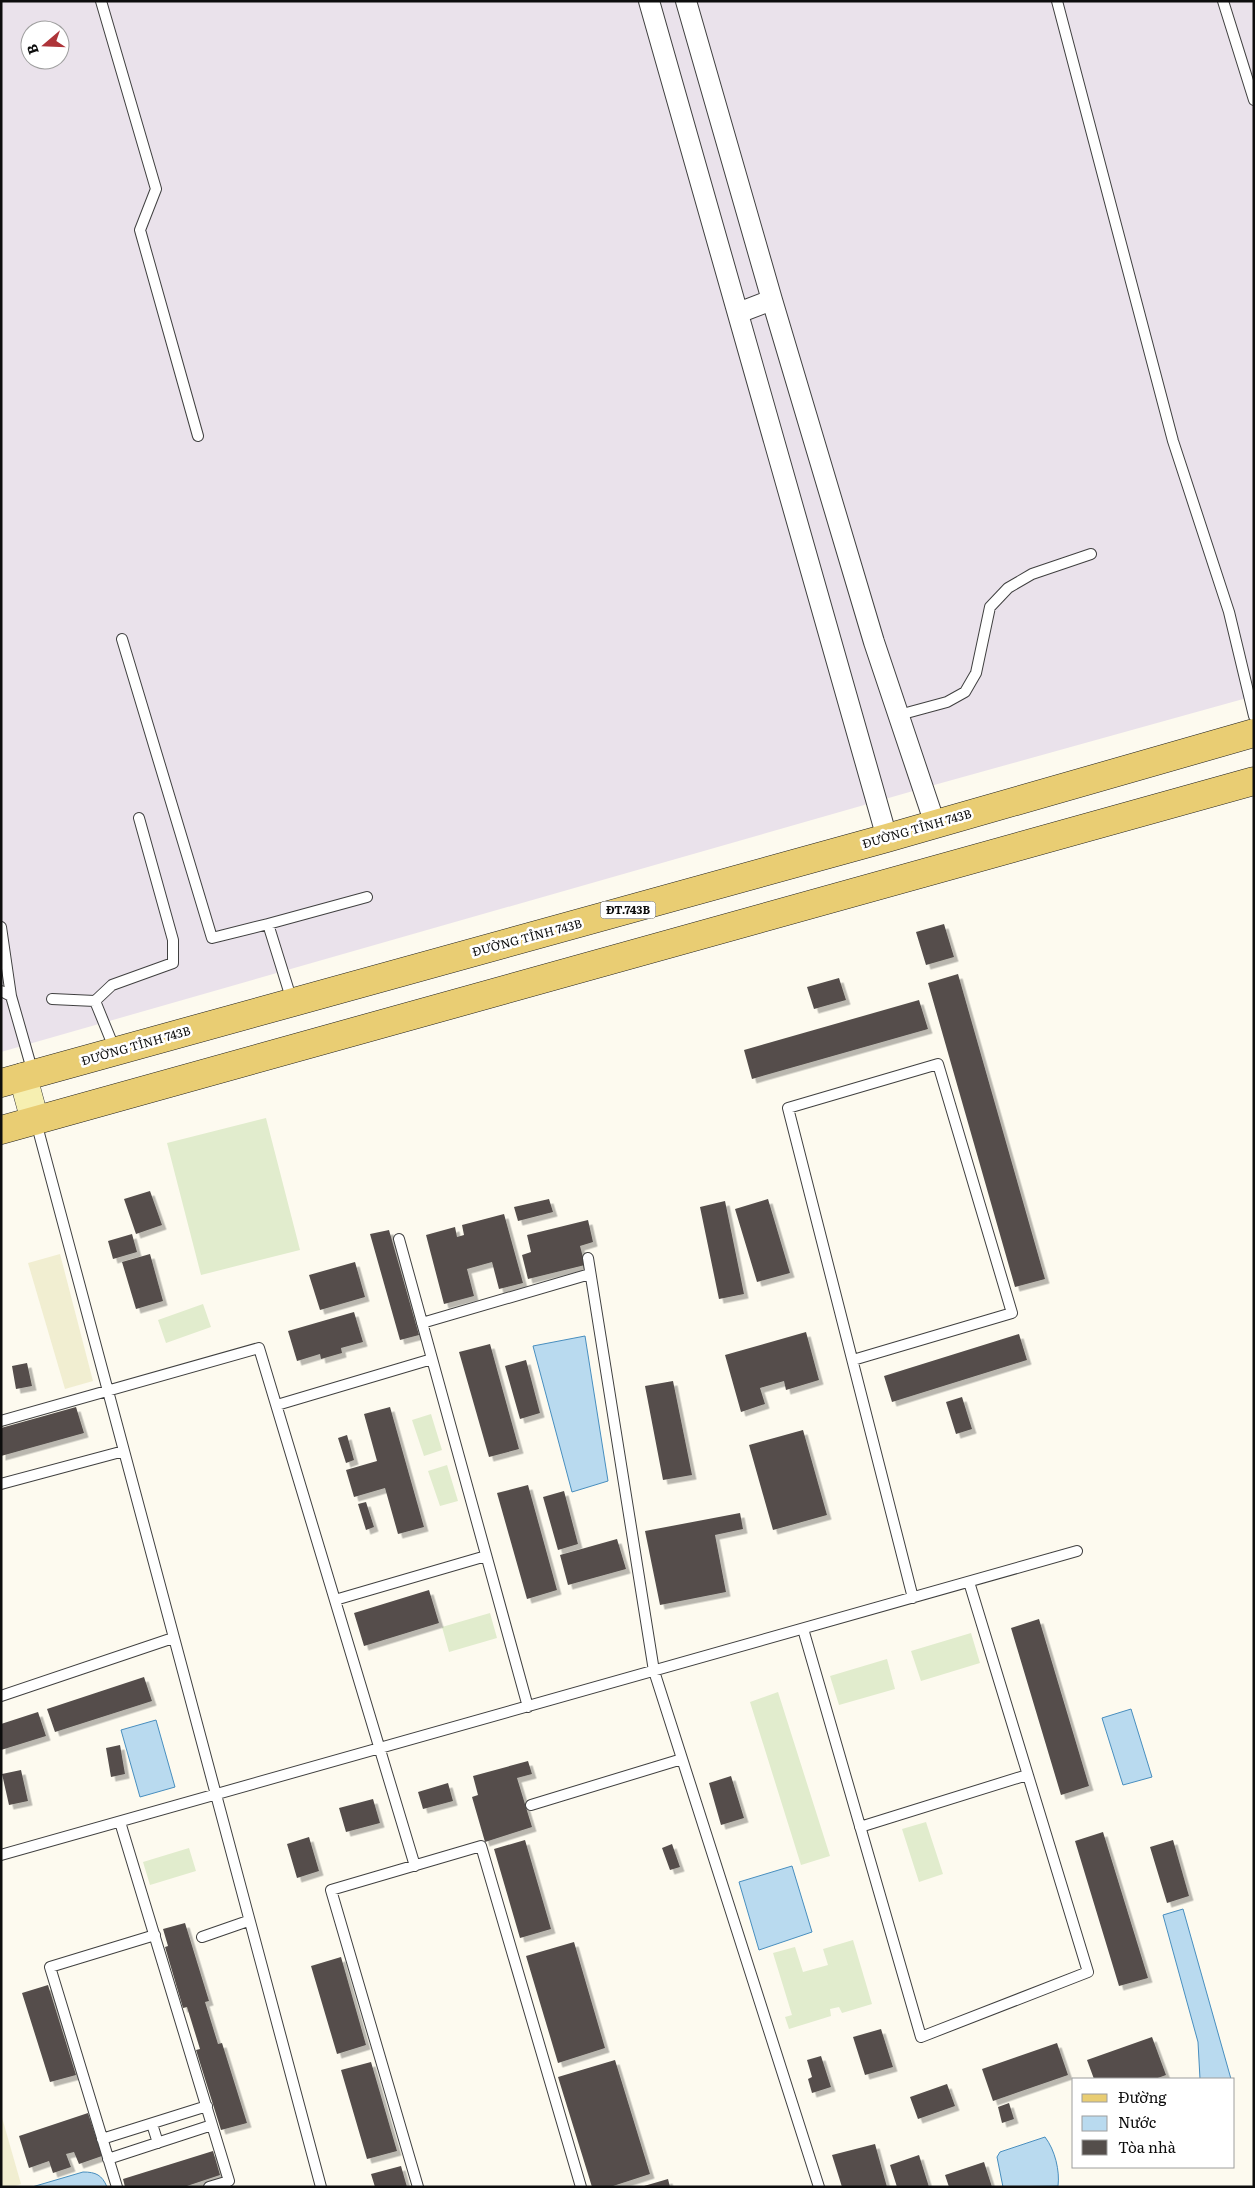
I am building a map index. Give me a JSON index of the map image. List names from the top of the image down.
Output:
{
  "streets": {
    "main road": ["ĐƯỜNG TỈNH 743B", "ĐT.743B"]
  },
  "legend": ["Đường", "Nước", "Tòa nhà"],
  "north": "left"
}
